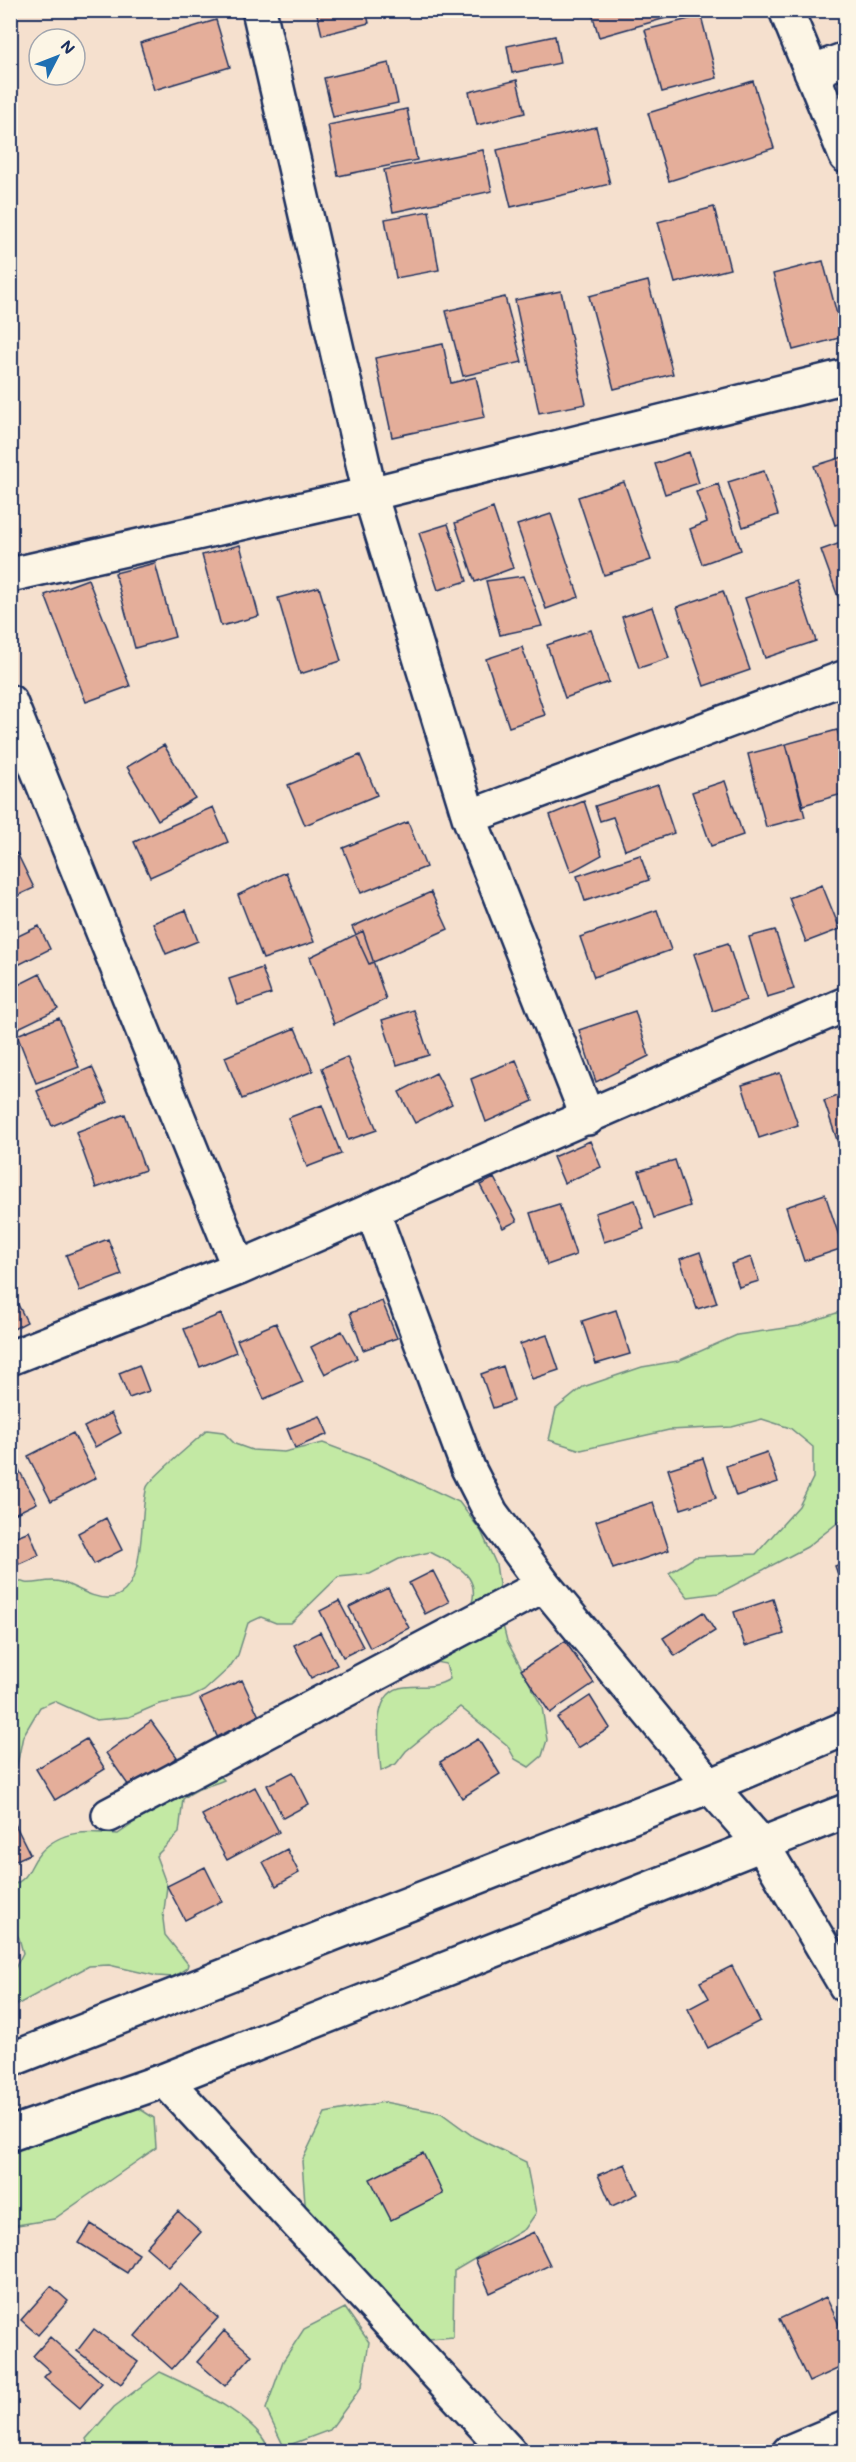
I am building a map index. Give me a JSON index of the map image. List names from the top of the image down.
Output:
{
  "north": "top right"
}
